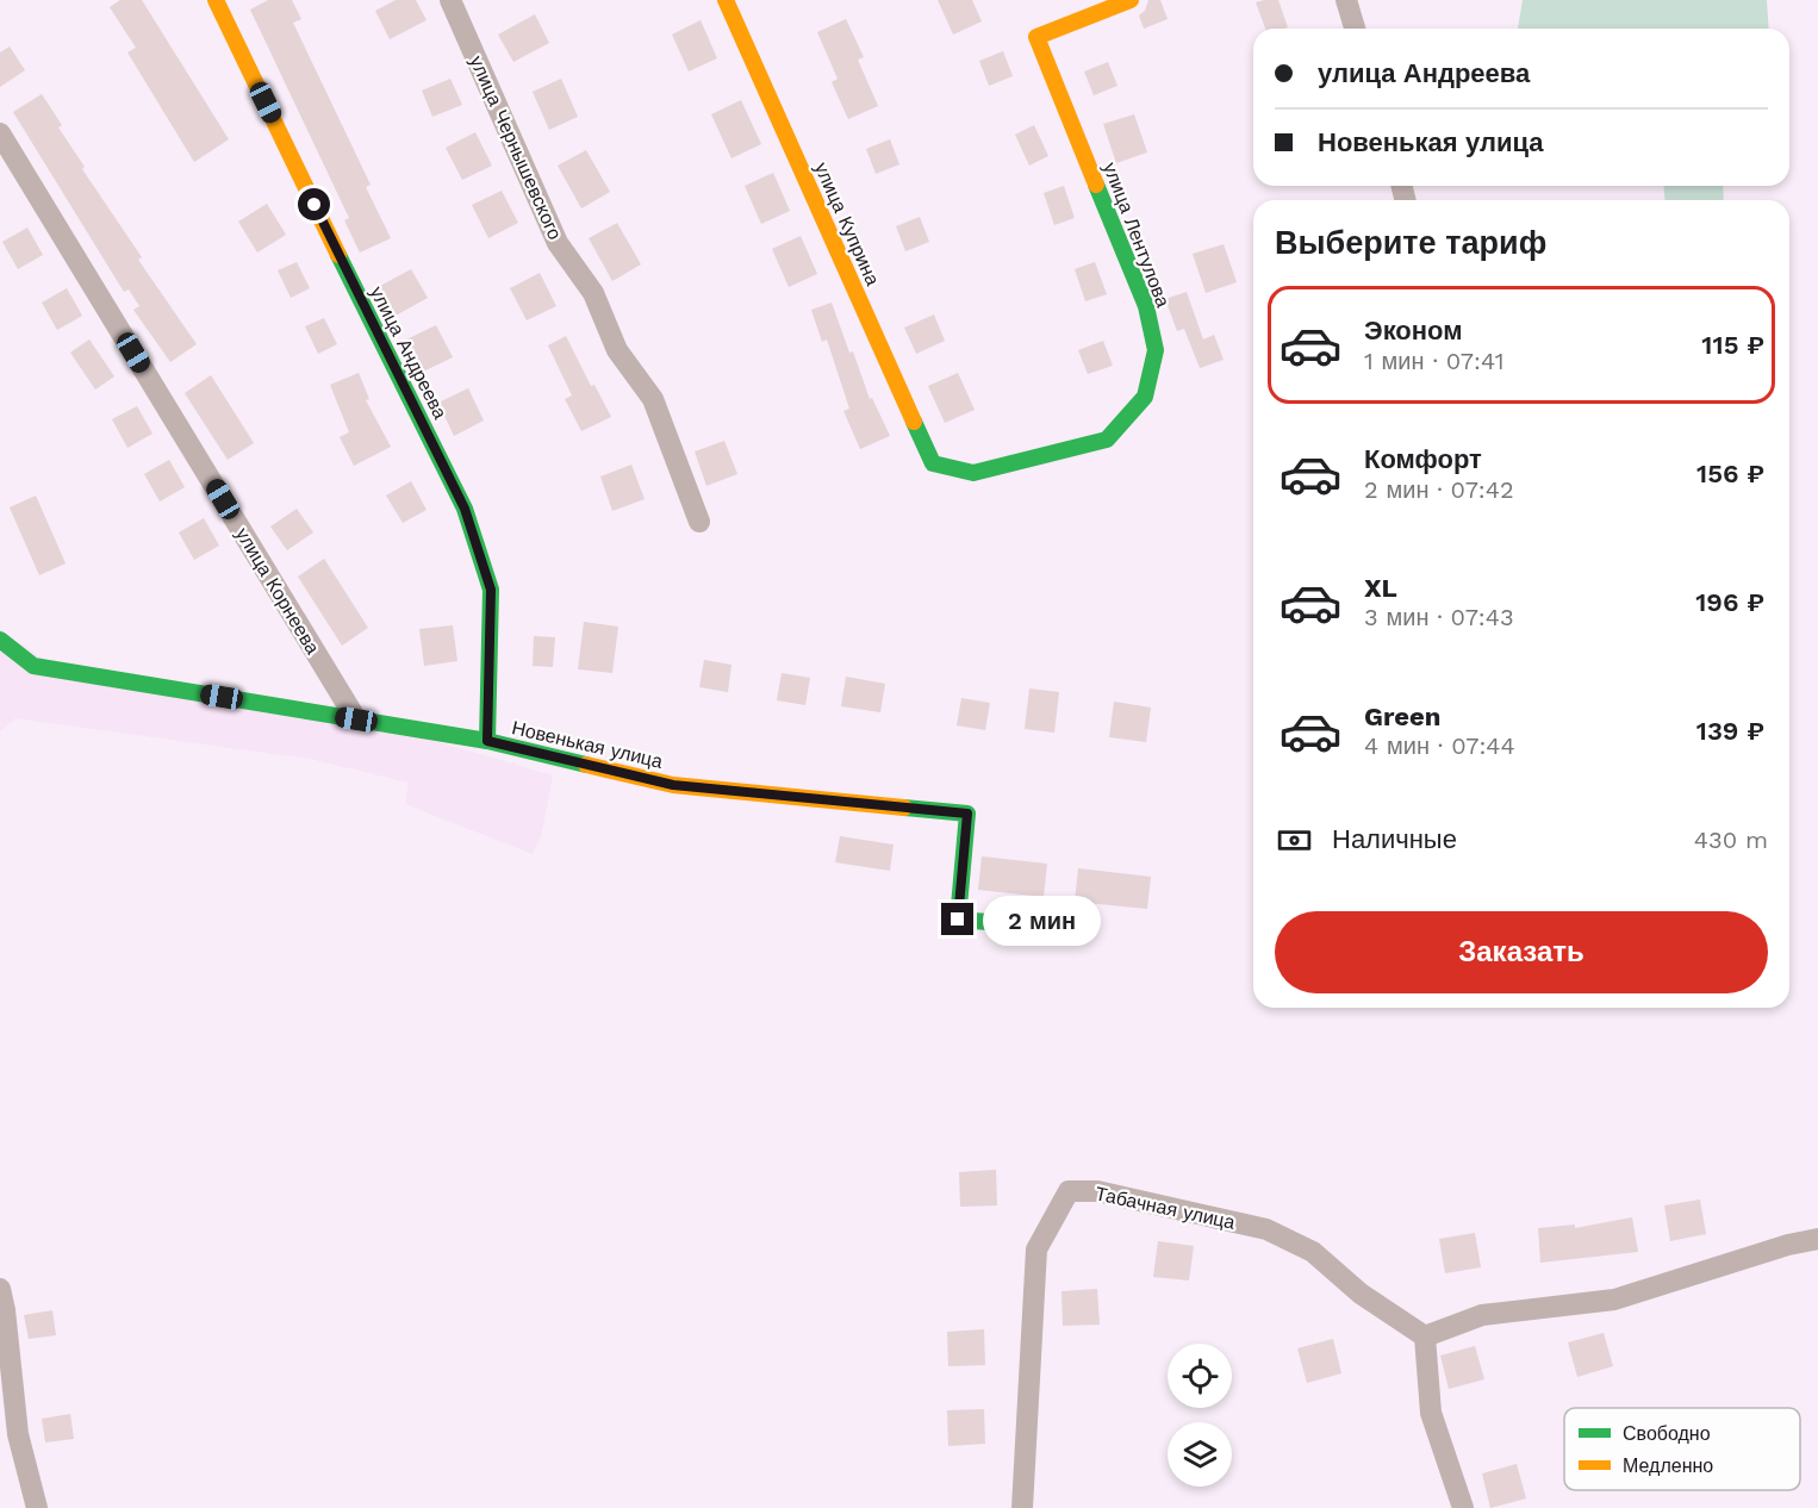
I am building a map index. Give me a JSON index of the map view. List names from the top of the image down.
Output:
{
  "streets": {
    "street": [
      "улица Чернышевского",
      "улица Куприна",
      "улица Лентулова",
      "улица Андреева",
      "улица Корнеева",
      "Новенькая улица",
      "Табачная улица"
    ]
  },
  "crossings": [
    ["улица Куприна", "улица Лентулова"],
    ["улица Андреева", "Новенькая улица"],
    ["улица Корнеева", "Новенькая улица"]
  ],
  "legend": ["Свободно", "Медленно"],
  "page": {
    "banner": ["улица Андреева", "Новенькая улица"],
    "heading": "Выберите тариф",
    "list": [
      {
        "name": "Эконом",
        "note": "1 мин · 07:41",
        "value": "115 ₽"
      },
      {
        "name": "Комфорт",
        "note": "2 мин · 07:42",
        "value": "156 ₽"
      },
      {
        "name": "XL",
        "note": "3 мин · 07:43",
        "value": "196 ₽"
      },
      {
        "name": "Green",
        "note": "4 мин · 07:44",
        "value": "139 ₽"
      }
    ],
    "pay": ["Наличные", "430 m"],
    "bubble": "2 мин",
    "buttons": "Заказать"
  }
}
